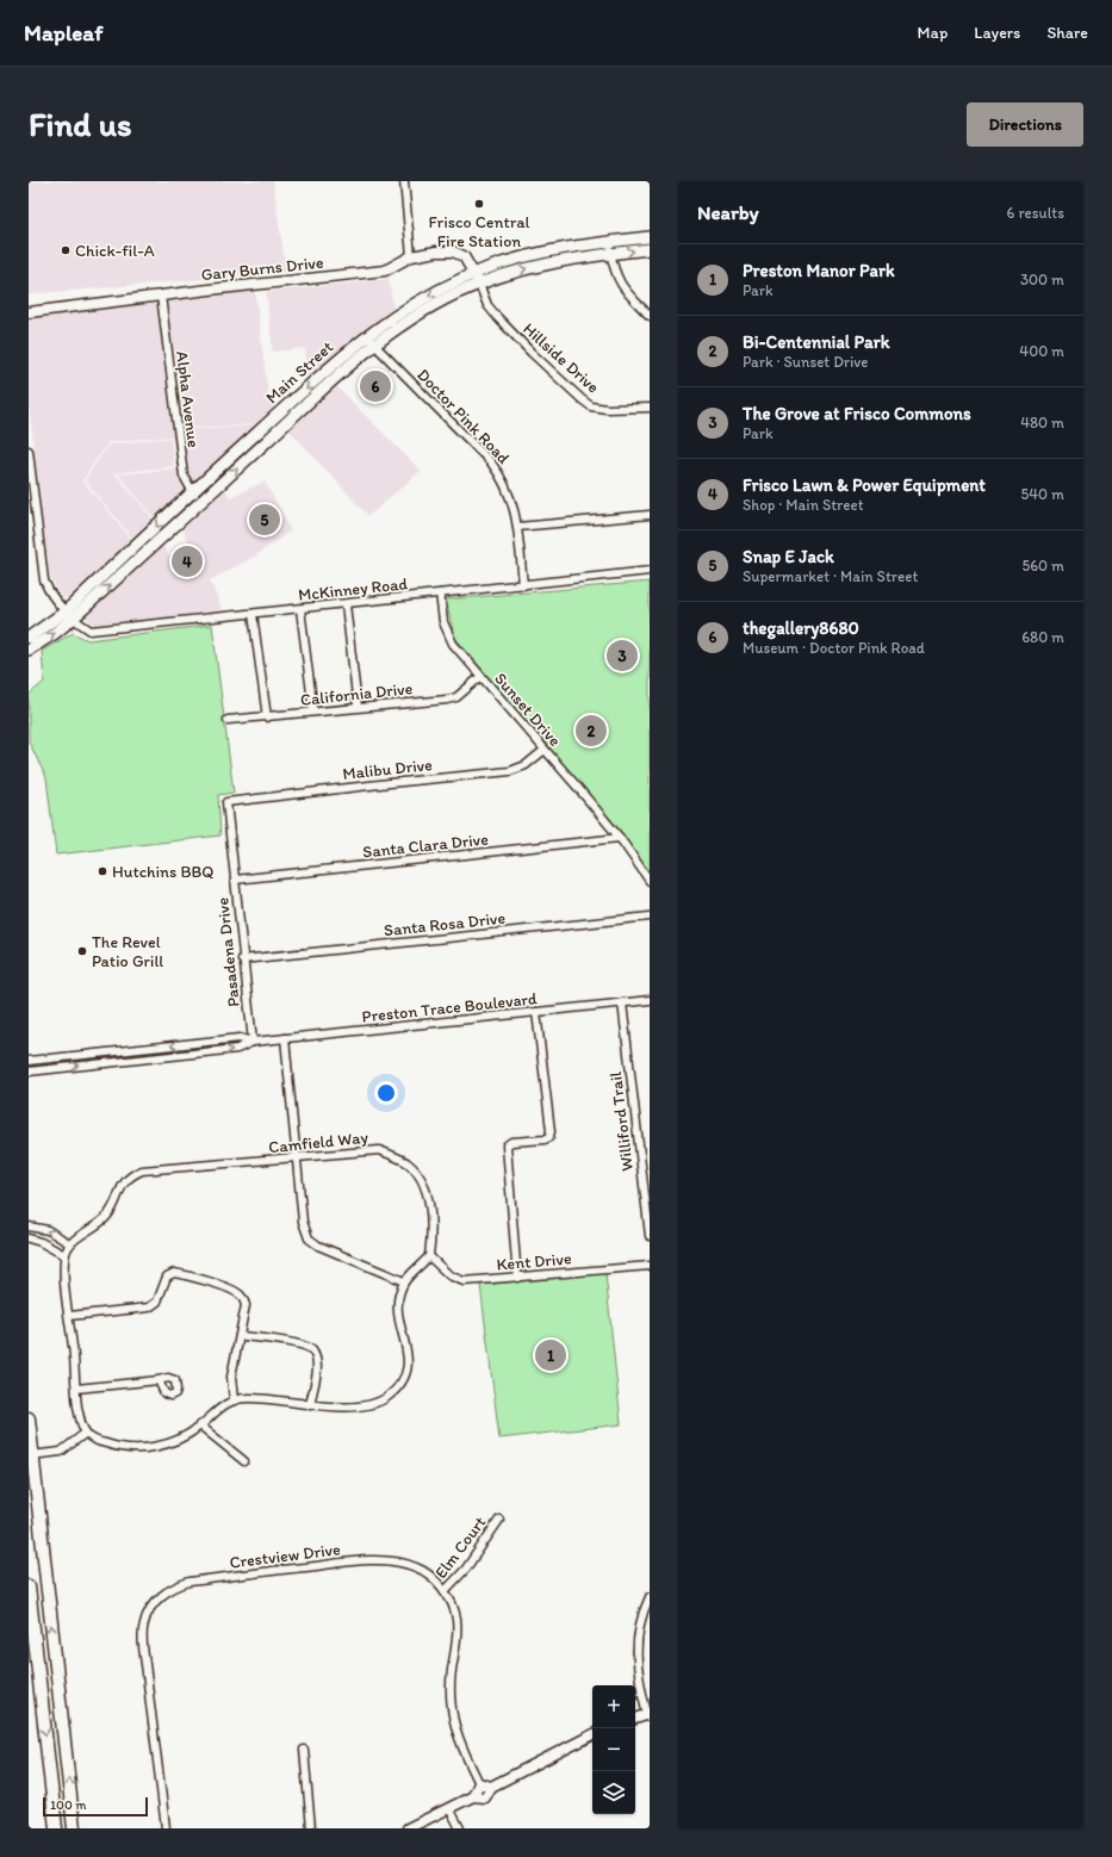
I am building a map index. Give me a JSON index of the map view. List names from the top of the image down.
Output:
{
  "streets": {
    "main road": ["Main Street"],
    "street": [
      "Gary Burns Drive",
      "Hillside Drive",
      "Alpha Avenue",
      "Doctor Pink Road",
      "McKinney Road",
      "California Drive",
      "Sunset Drive",
      "Malibu Drive",
      "Santa Clara Drive",
      "Santa Rosa Drive",
      "Pasadena Drive",
      "Preston Trace Boulevard",
      "Williford Trail",
      "Camfield Way",
      "Kent Drive",
      "Elm Court",
      "Crestview Drive"
    ]
  },
  "crossings": [
    ["Gary Burns Drive", "Hillside Drive"],
    ["Gary Burns Drive", "Main Street"],
    ["Gary Burns Drive", "Alpha Avenue"],
    ["Hillside Drive", "Main Street"],
    ["Main Street", "Alpha Avenue"],
    ["Main Street", "Doctor Pink Road"],
    ["Main Street", "McKinney Road"],
    ["Doctor Pink Road", "McKinney Road"],
    ["McKinney Road", "Sunset Drive"],
    ["California Drive", "Sunset Drive"],
    ["Sunset Drive", "Malibu Drive"],
    ["Sunset Drive", "Santa Clara Drive"],
    ["Malibu Drive", "Pasadena Drive"],
    ["Santa Clara Drive", "Pasadena Drive"],
    ["Santa Rosa Drive", "Pasadena Drive"],
    ["Pasadena Drive", "Preston Trace Boulevard"],
    ["Preston Trace Boulevard", "Williford Trail"],
    ["Camfield Way", "Kent Drive"],
    ["Elm Court", "Crestview Drive"]
  ],
  "places": [
    "Frisco Central Fire Station",
    "Chick-fil-A",
    "Hutchins BBQ",
    "The Revel Patio Grill"
  ],
  "scale_bar": "100 m",
  "page": {
    "header": "Mapleaf",
    "nav": ["Map", "Layers", "Share"],
    "buttons": "Directions",
    "title": "Find us",
    "heading": ["Nearby", "6 results"],
    "list": [
      {
        "mark": "1",
        "name": "Preston Manor Park",
        "note": "Park",
        "value": "300 m"
      },
      {
        "mark": "2",
        "name": "Bi-Centennial Park",
        "note": "Park · Sunset Drive",
        "value": "400 m"
      },
      {
        "mark": "3",
        "name": "The Grove at Frisco Commons",
        "note": "Park",
        "value": "480 m"
      },
      {
        "mark": "4",
        "name": "Frisco Lawn & Power Equipment",
        "note": "Shop · Main Street",
        "value": "540 m"
      },
      {
        "mark": "5",
        "name": "Snap E Jack",
        "note": "Supermarket · Main Street",
        "value": "560 m"
      },
      {
        "mark": "6",
        "name": "thegallery8680",
        "note": "Museum · Doctor Pink Road",
        "value": "680 m"
      }
    ],
    "pins": [
      "6",
      "5",
      "4",
      "3",
      "2",
      "1"
    ],
    "map_buttons": ["+", "−"],
    "scale": "100 m"
  }
}
